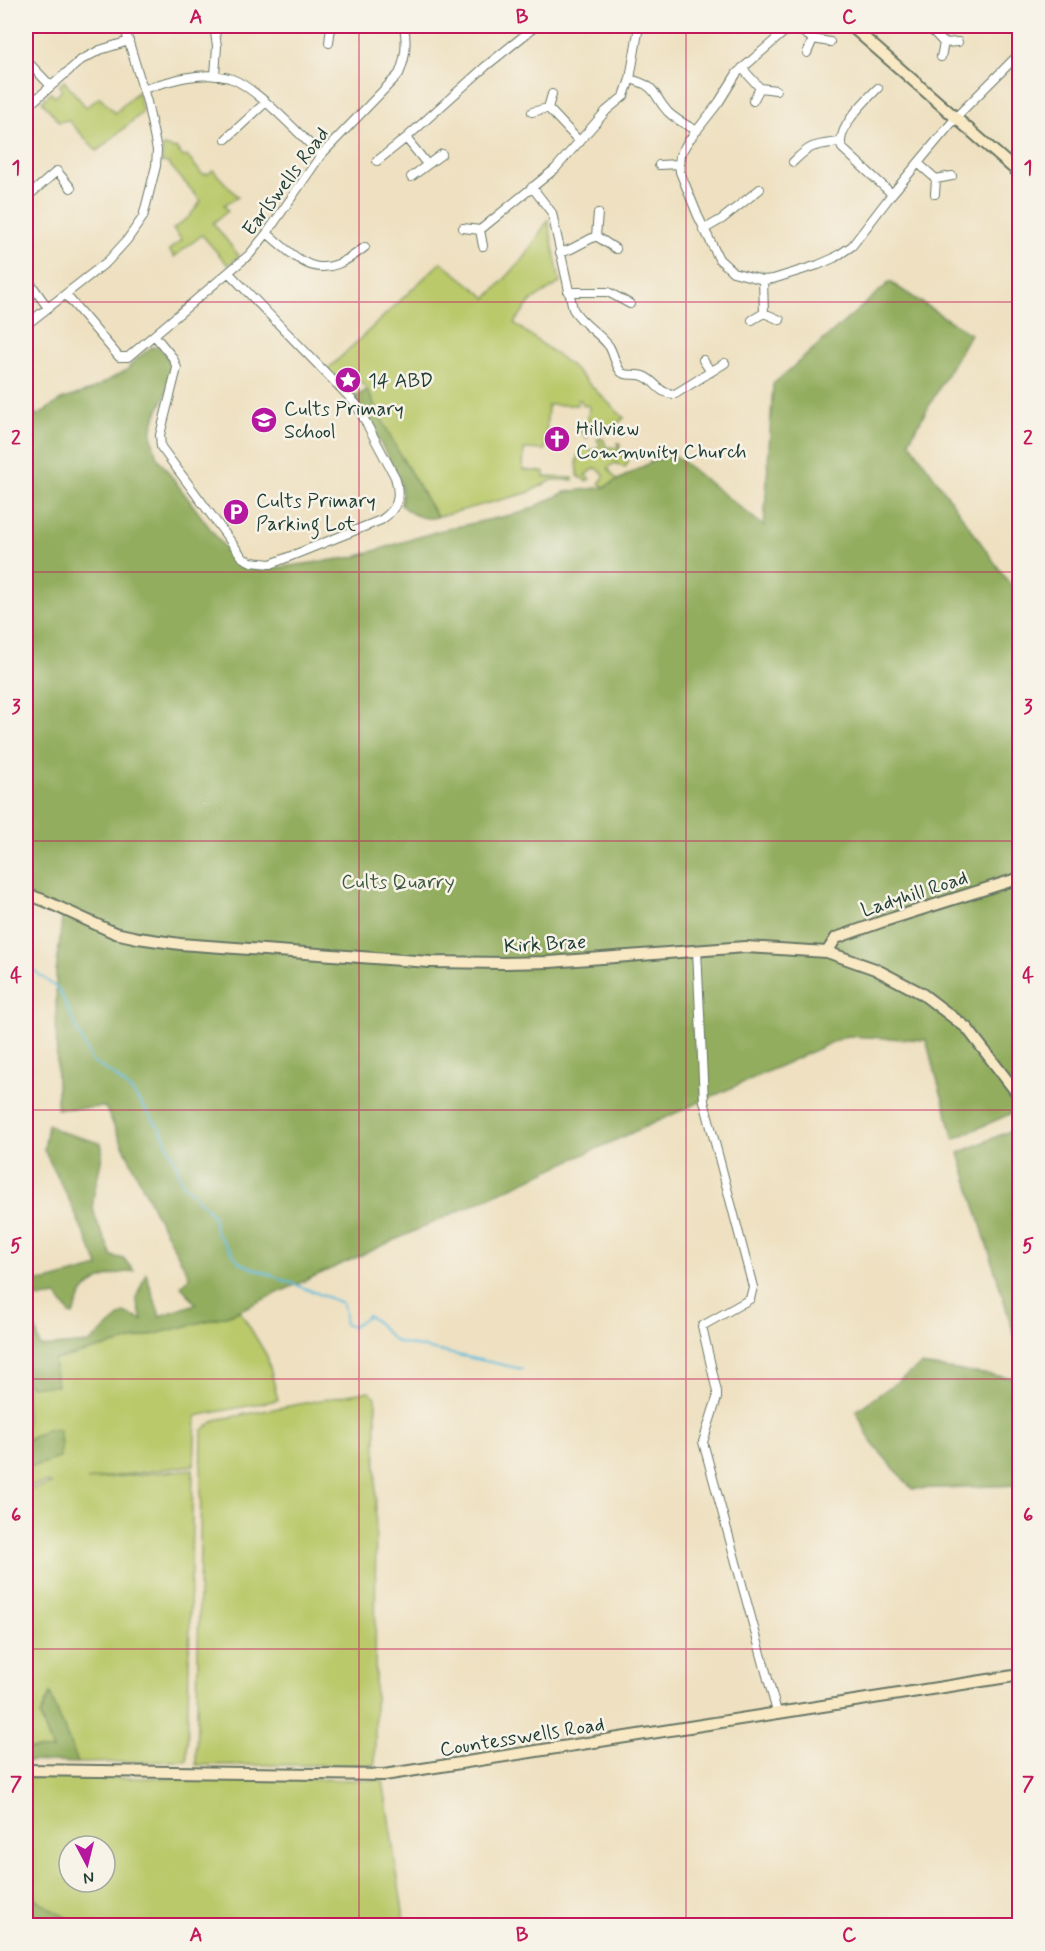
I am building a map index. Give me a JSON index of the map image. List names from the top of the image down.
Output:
{
  "streets": {
    "street": [
      "Earlswells Road",
      "Ladyhill Road",
      "Kirk Brae",
      "Countesswells Road"
    ]
  },
  "crossings": [
    ["Ladyhill Road", "Kirk Brae"]
  ],
  "parks": ["Cults Quarry"],
  "places": {
    "place": ["14 ABD"],
    "school or university": ["Cults Primary School"],
    "church": ["Hillview Community Church"],
    "parking": ["Cults Primary Parking Lot"]
  },
  "north": "bottom",
  "grid": {
    "columns": ["A", "B", "C"],
    "rows": [
      "1",
      "2",
      "3",
      "4",
      "5",
      "6",
      "7"
    ]
  }
}
